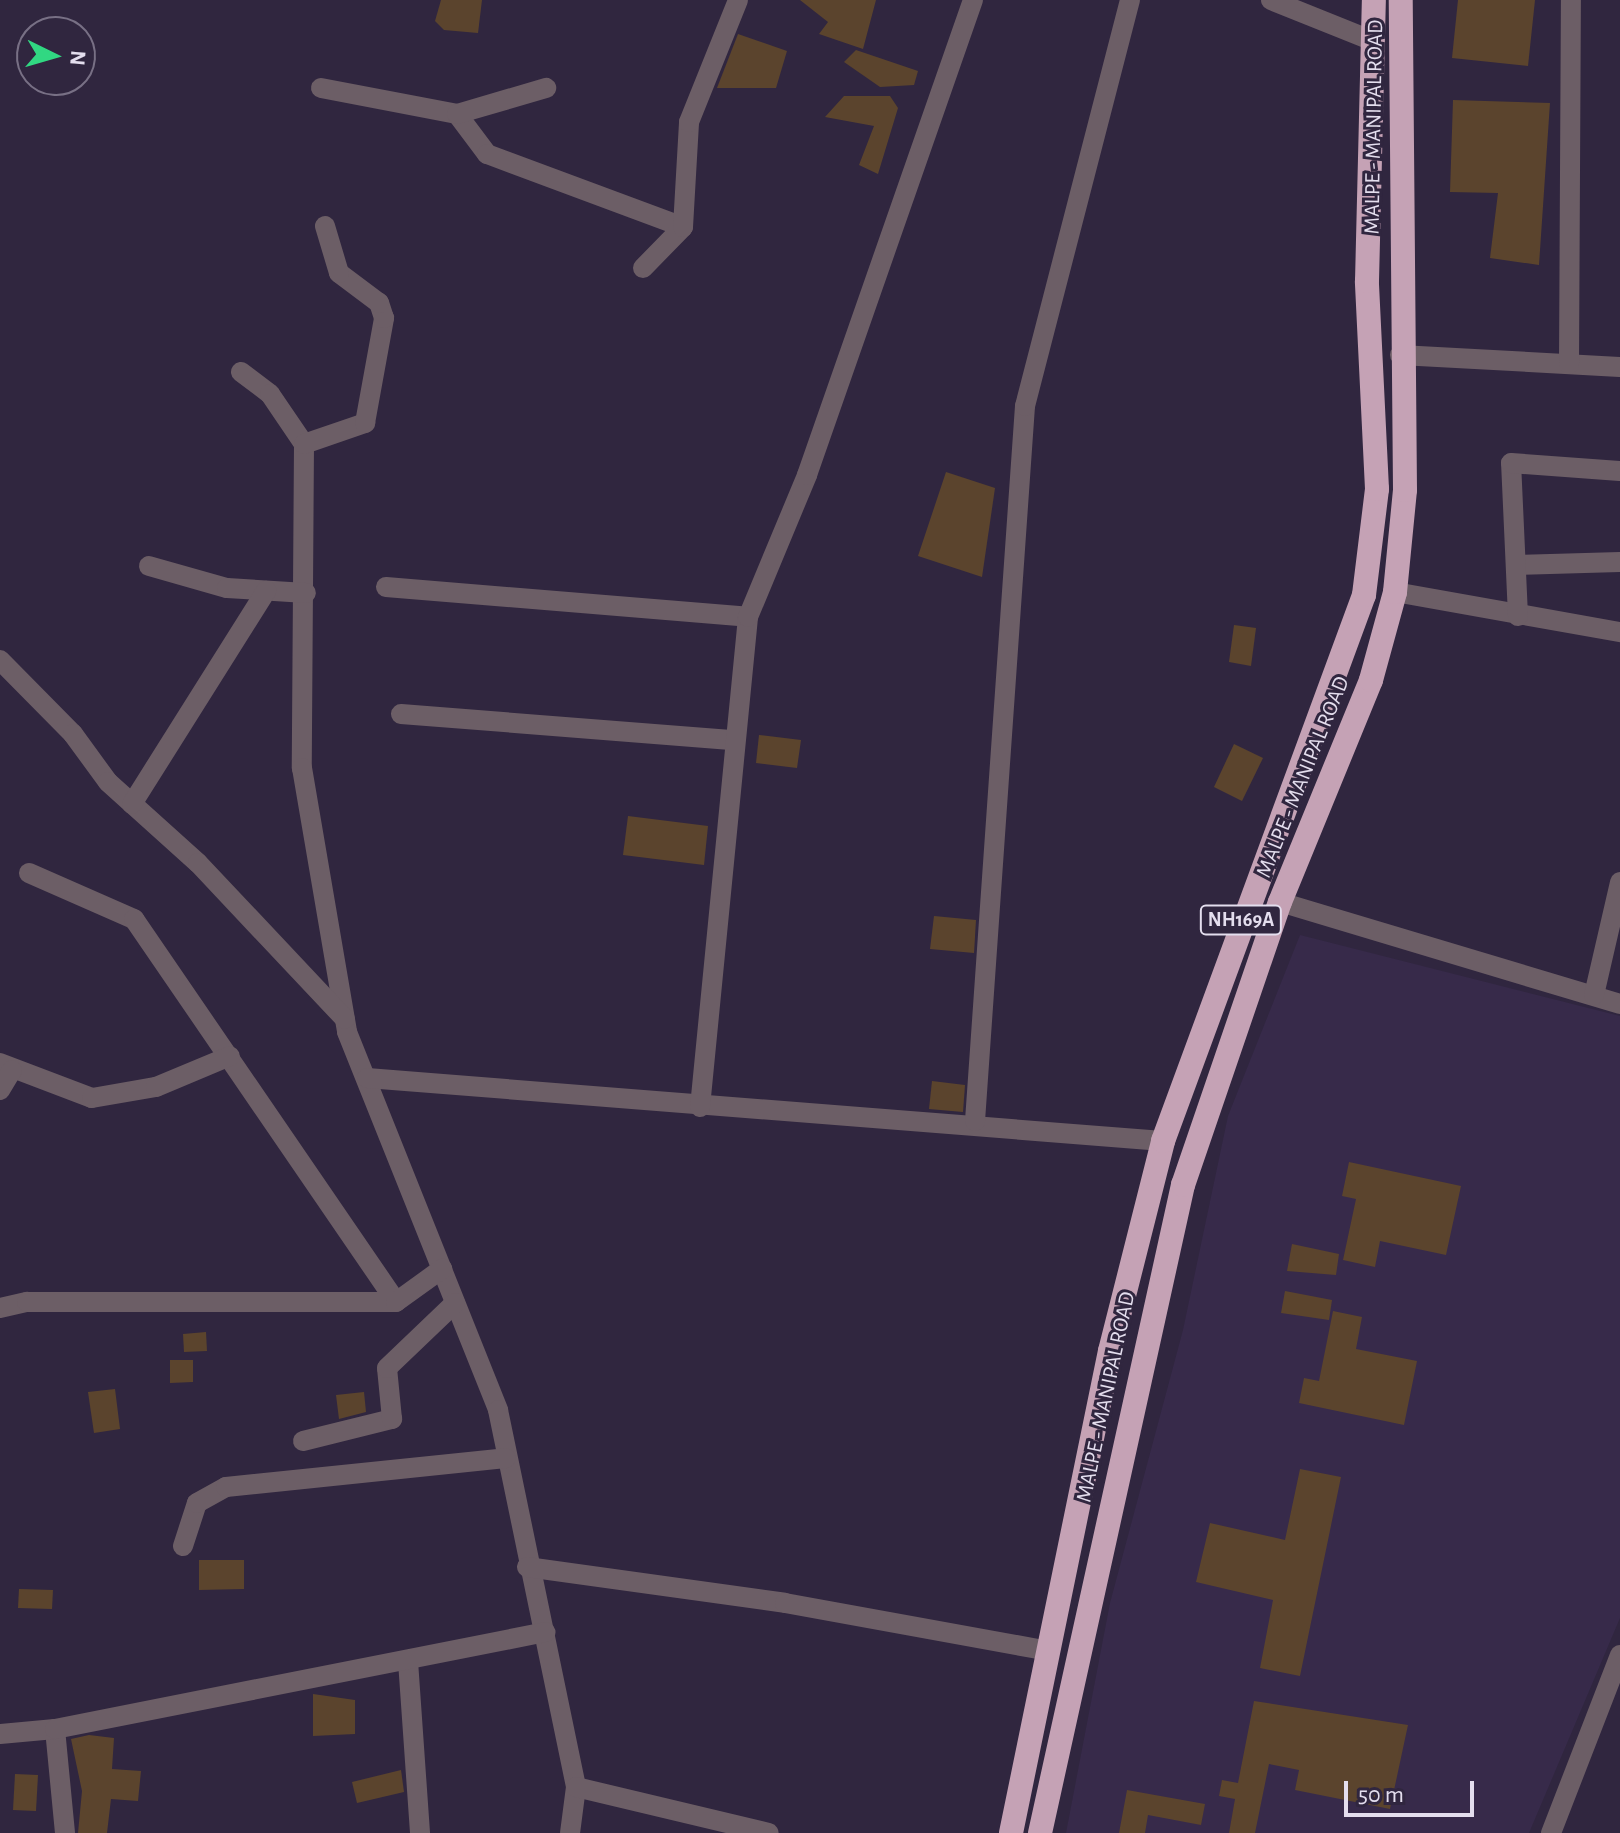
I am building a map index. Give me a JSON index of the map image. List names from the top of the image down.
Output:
{
  "streets": {
    "highway": ["MALPE - MANIPAL ROAD", "NH169A"]
  },
  "scale_bar": "50 m",
  "north": "right"
}
